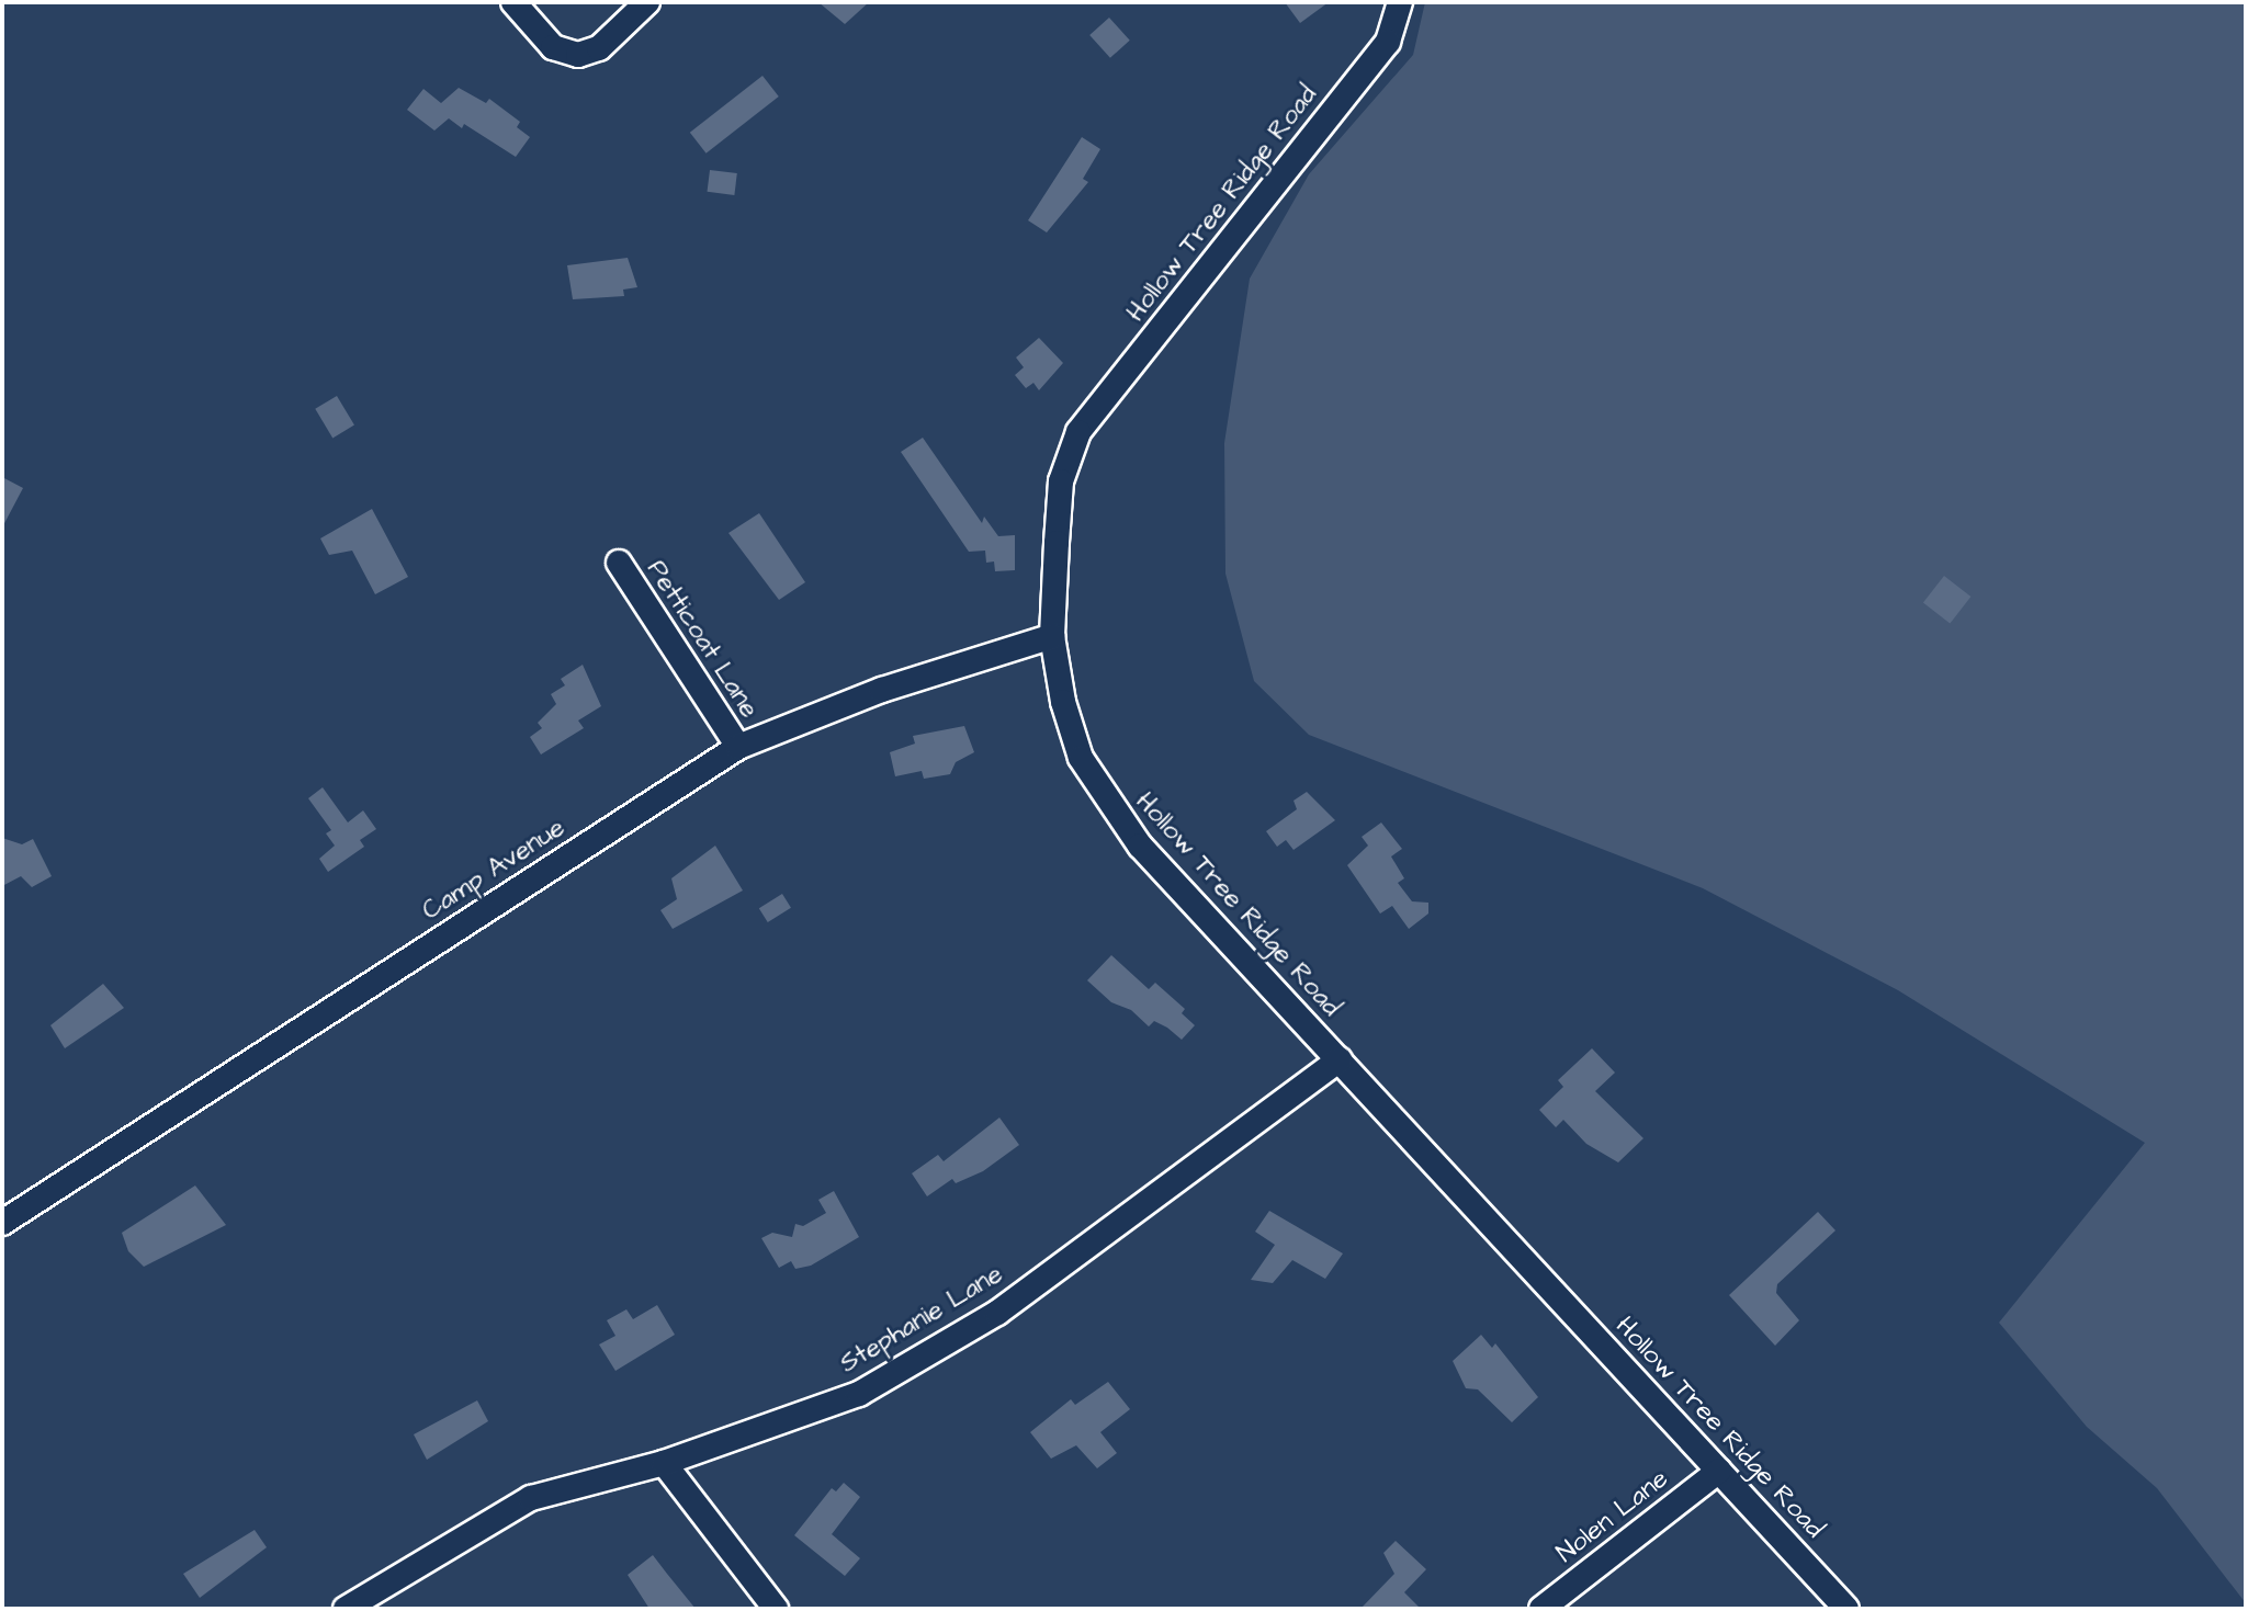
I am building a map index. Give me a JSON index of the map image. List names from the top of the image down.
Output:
{
  "streets": {
    "street": [
      "Hollow Tree Ridge Road",
      "Petticoat Lane",
      "Camp Avenue",
      "Stephanie Lane",
      "Nolen Lane"
    ]
  },
  "crossings": [
    ["Hollow Tree Ridge Road", "Camp Avenue"],
    ["Hollow Tree Ridge Road", "Stephanie Lane"],
    ["Hollow Tree Ridge Road", "Nolen Lane"],
    ["Petticoat Lane", "Camp Avenue"]
  ]
}
